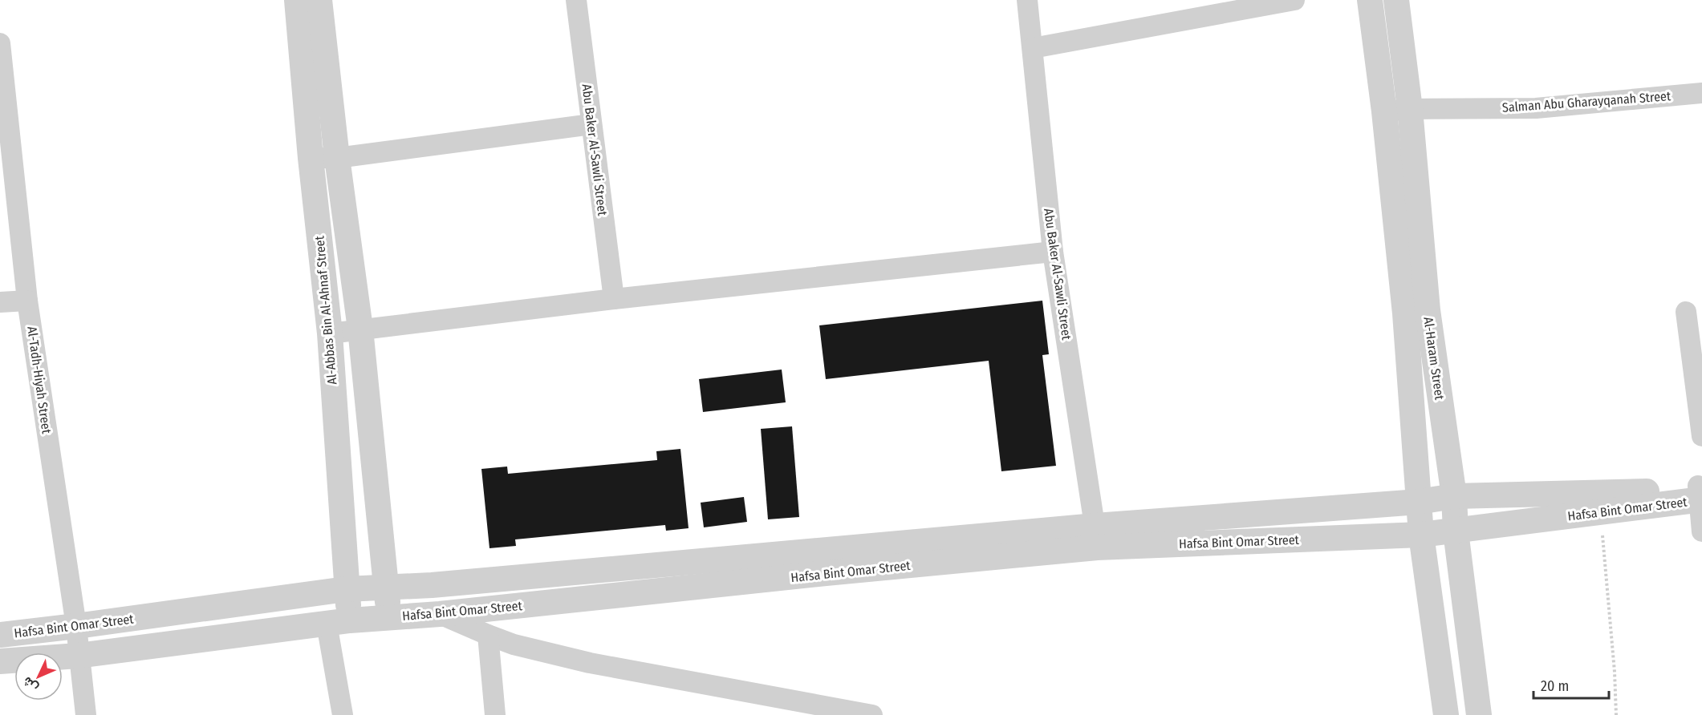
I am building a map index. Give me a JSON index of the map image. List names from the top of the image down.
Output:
{
  "streets": {
    "street": [
      "Salman Abu Gharayqanah Street",
      "Abu Baker Al-Sawli Street",
      "Al-Abbas Bin Al-Ahnaf Street",
      "Al-Haram Street",
      "Al-Tadh-Hiyah Street",
      "Hafsa Bint Omar Street"
    ]
  },
  "crossings": [
    ["Salman Abu Gharayqanah Street", "Al-Haram Street"],
    ["Abu Baker Al-Sawli Street", "Hafsa Bint Omar Street"],
    ["Al-Abbas Bin Al-Ahnaf Street", "Hafsa Bint Omar Street"],
    ["Al-Haram Street", "Hafsa Bint Omar Street"],
    ["Al-Tadh-Hiyah Street", "Hafsa Bint Omar Street"]
  ],
  "scale_bar": "20 m",
  "north": "bottom left"
}
